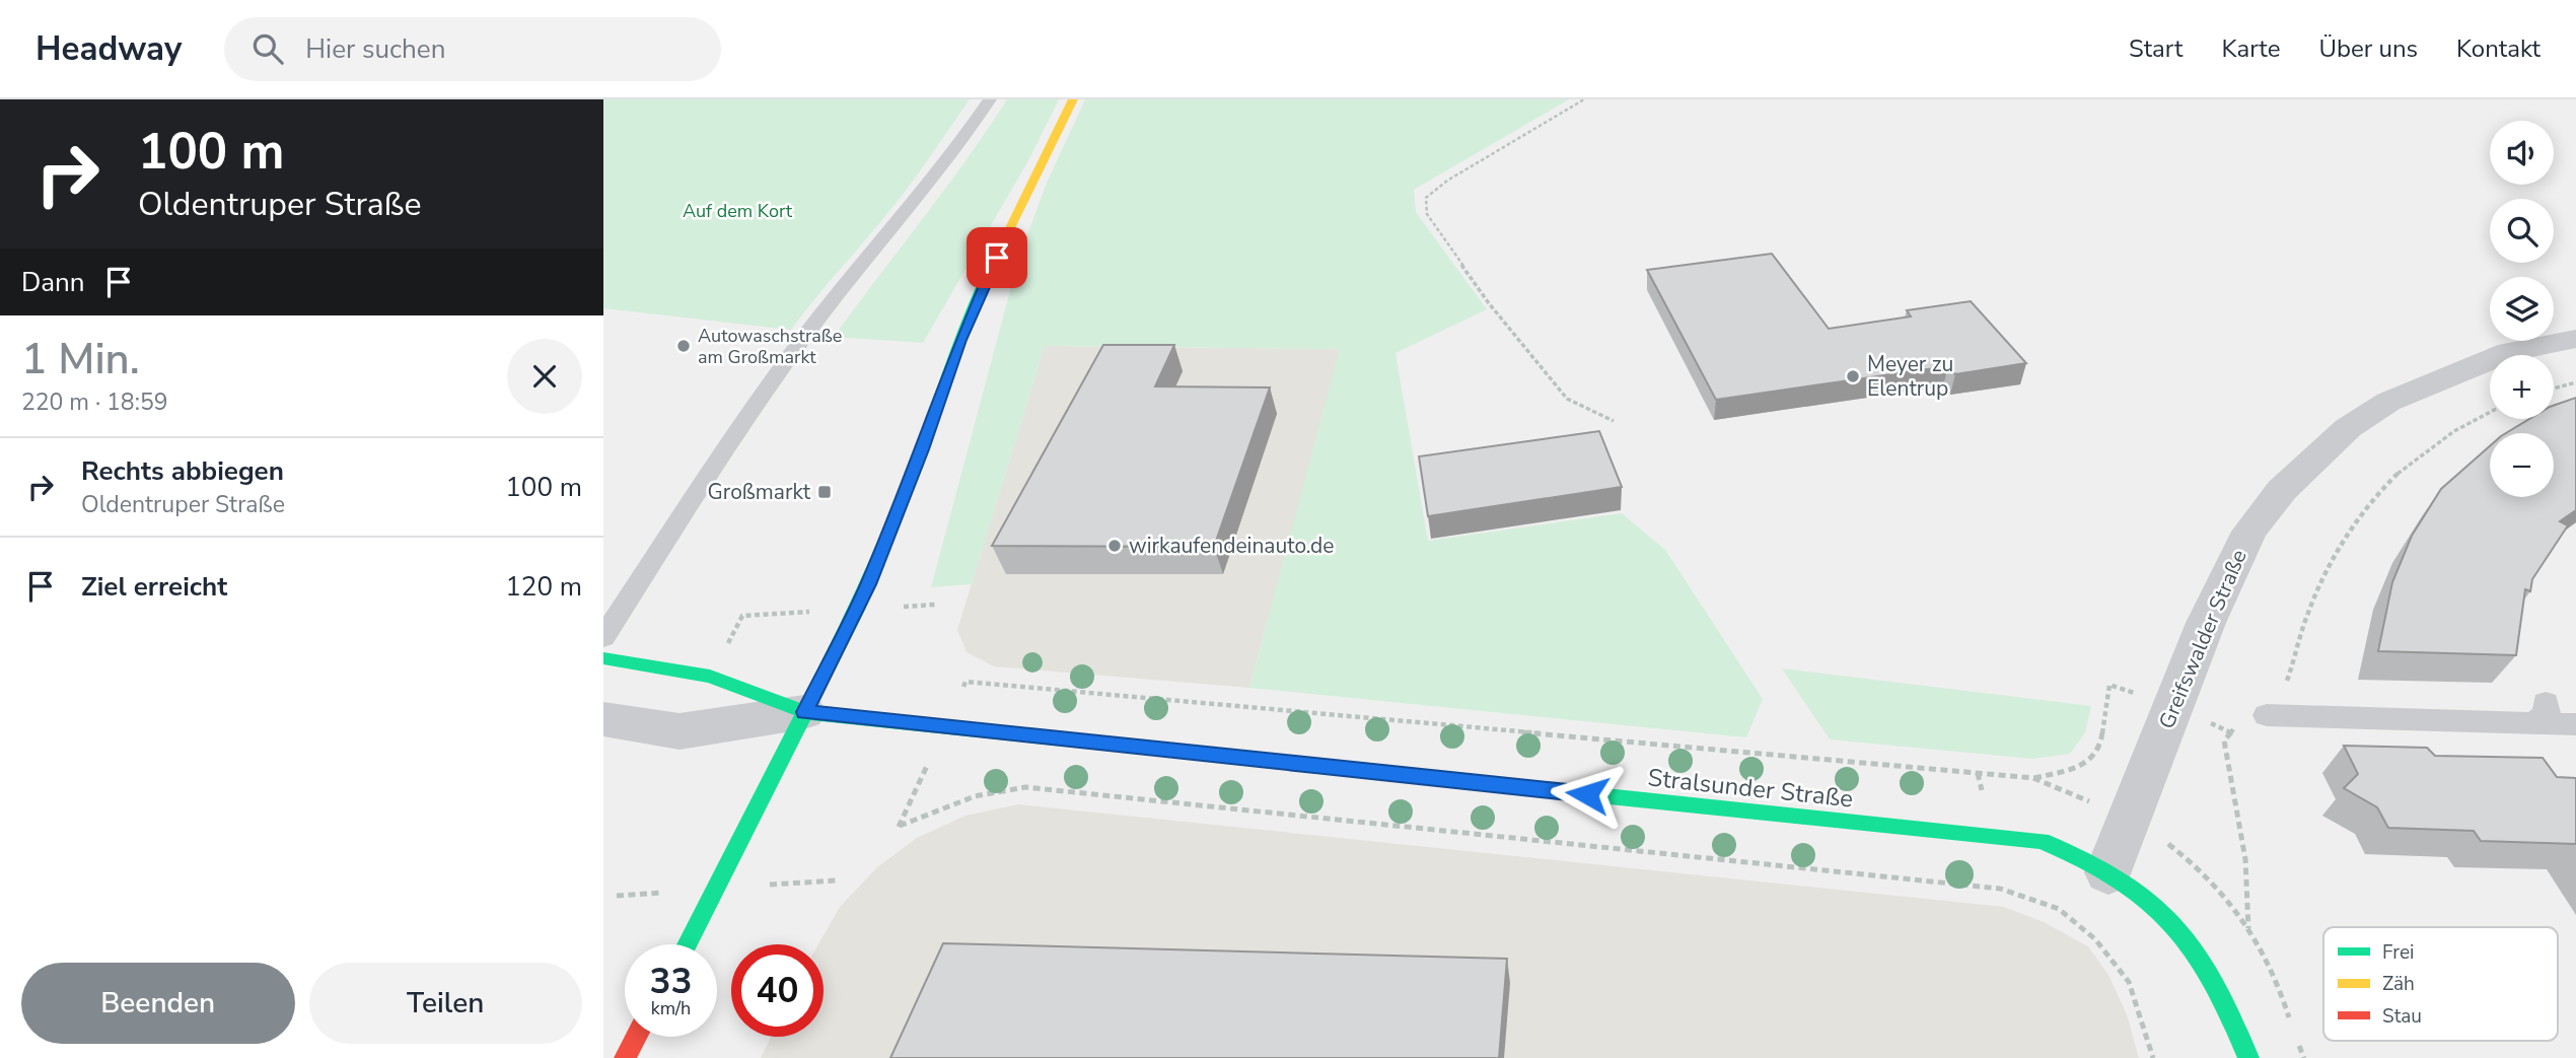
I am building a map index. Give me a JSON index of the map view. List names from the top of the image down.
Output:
{
  "streets": {
    "street": ["Greifswalder Straße", "Stralsunder Straße"]
  },
  "crossings": [
    ["Greifswalder Straße", "Stralsunder Straße"]
  ],
  "parks": ["Auf dem Kort"],
  "places": {
    "other": ["Autowaschstraße am Großmarkt", "Meyer zu Elentrup", "wirkaufendeinauto.de"],
    "transit": ["Großmarkt"]
  },
  "legend": ["Frei", "Zäh", "Stau"],
  "page": {
    "header": "Headway",
    "search": "Hier suchen",
    "nav": [
      "Start",
      "Karte",
      "Über uns",
      "Kontakt"
    ],
    "turn": ["100 m", "Oldentruper Straße"],
    "map_buttons": ["+", "−"],
    "then": "Dann",
    "heading": ["1 Min.", "220 m · 18:59"],
    "list": [
      {
        "name": "Rechts abbiegen",
        "note": "Oldentruper Straße",
        "value": "100 m"
      },
      {
        "name": "Ziel erreicht",
        "value": "120 m"
      }
    ],
    "speed": "33 km/h",
    "limit": "40",
    "buttons": ["Beenden", "Teilen"]
  }
}
